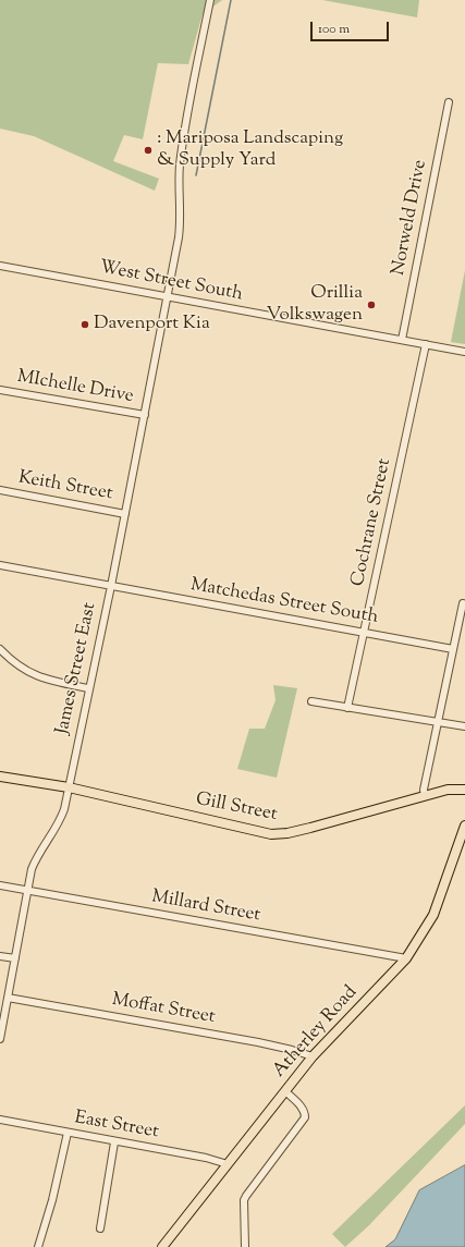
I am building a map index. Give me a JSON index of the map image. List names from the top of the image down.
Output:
{
  "streets": {
    "main road": ["Gill Street", "Atherley Road"],
    "street": [
      "Norweld Drive",
      "West Street South",
      "MIchelle Drive",
      "Keith Street",
      "Cochrane Street",
      "Matchedas Street South",
      "James Street East",
      "Millard Street",
      "Moffat Street",
      "East Street"
    ]
  },
  "crossings": [
    ["Norweld Drive", "West Street South"],
    ["West Street South", "Cochrane Street"],
    ["West Street South", "James Street East"],
    ["MIchelle Drive", "James Street East"],
    ["Keith Street", "James Street East"],
    ["Cochrane Street", "Matchedas Street South"],
    ["Matchedas Street South", "James Street East"],
    ["James Street East", "Gill Street"],
    ["James Street East", "Millard Street"],
    ["James Street East", "Moffat Street"],
    ["Millard Street", "Atherley Road"],
    ["Moffat Street", "Atherley Road"],
    ["Atherley Road", "East Street"]
  ],
  "places": [": Mariposa Landscaping & Supply Yard", "Orillia Volkswagen", "Davenport Kia"],
  "scale_bar": "100 m"
}
